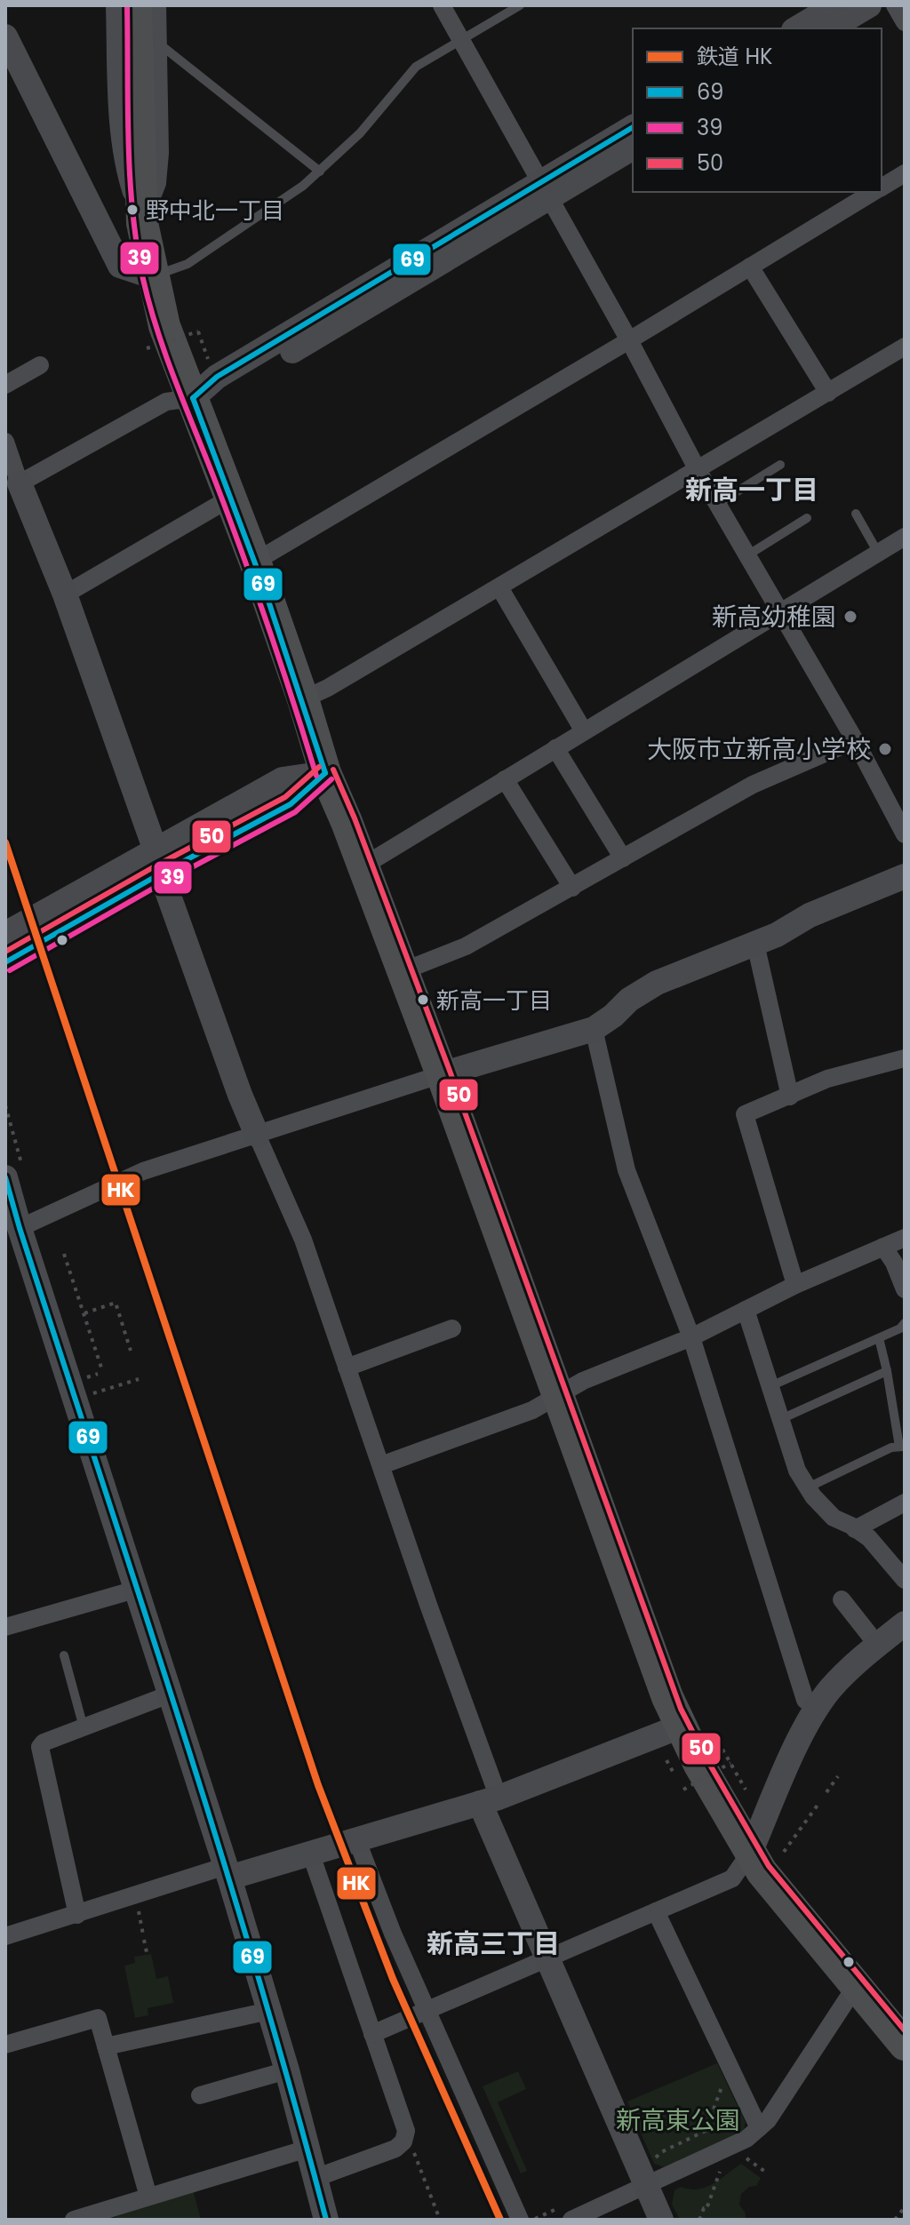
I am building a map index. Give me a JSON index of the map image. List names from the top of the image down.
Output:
{
  "districts": ["新高一丁目", "新高三丁目"],
  "parks": ["新高東公園"],
  "places": [
    "野中北一丁目",
    "新高幼稚園",
    "大阪市立新高小学校",
    "新高一丁目"
  ],
  "lines": [
    "transit line 39",
    "transit line 69",
    "transit line 50",
    "rail line HK"
  ],
  "legend": [
    "鉄道 HK",
    "69",
    "39",
    "50"
  ]
}
